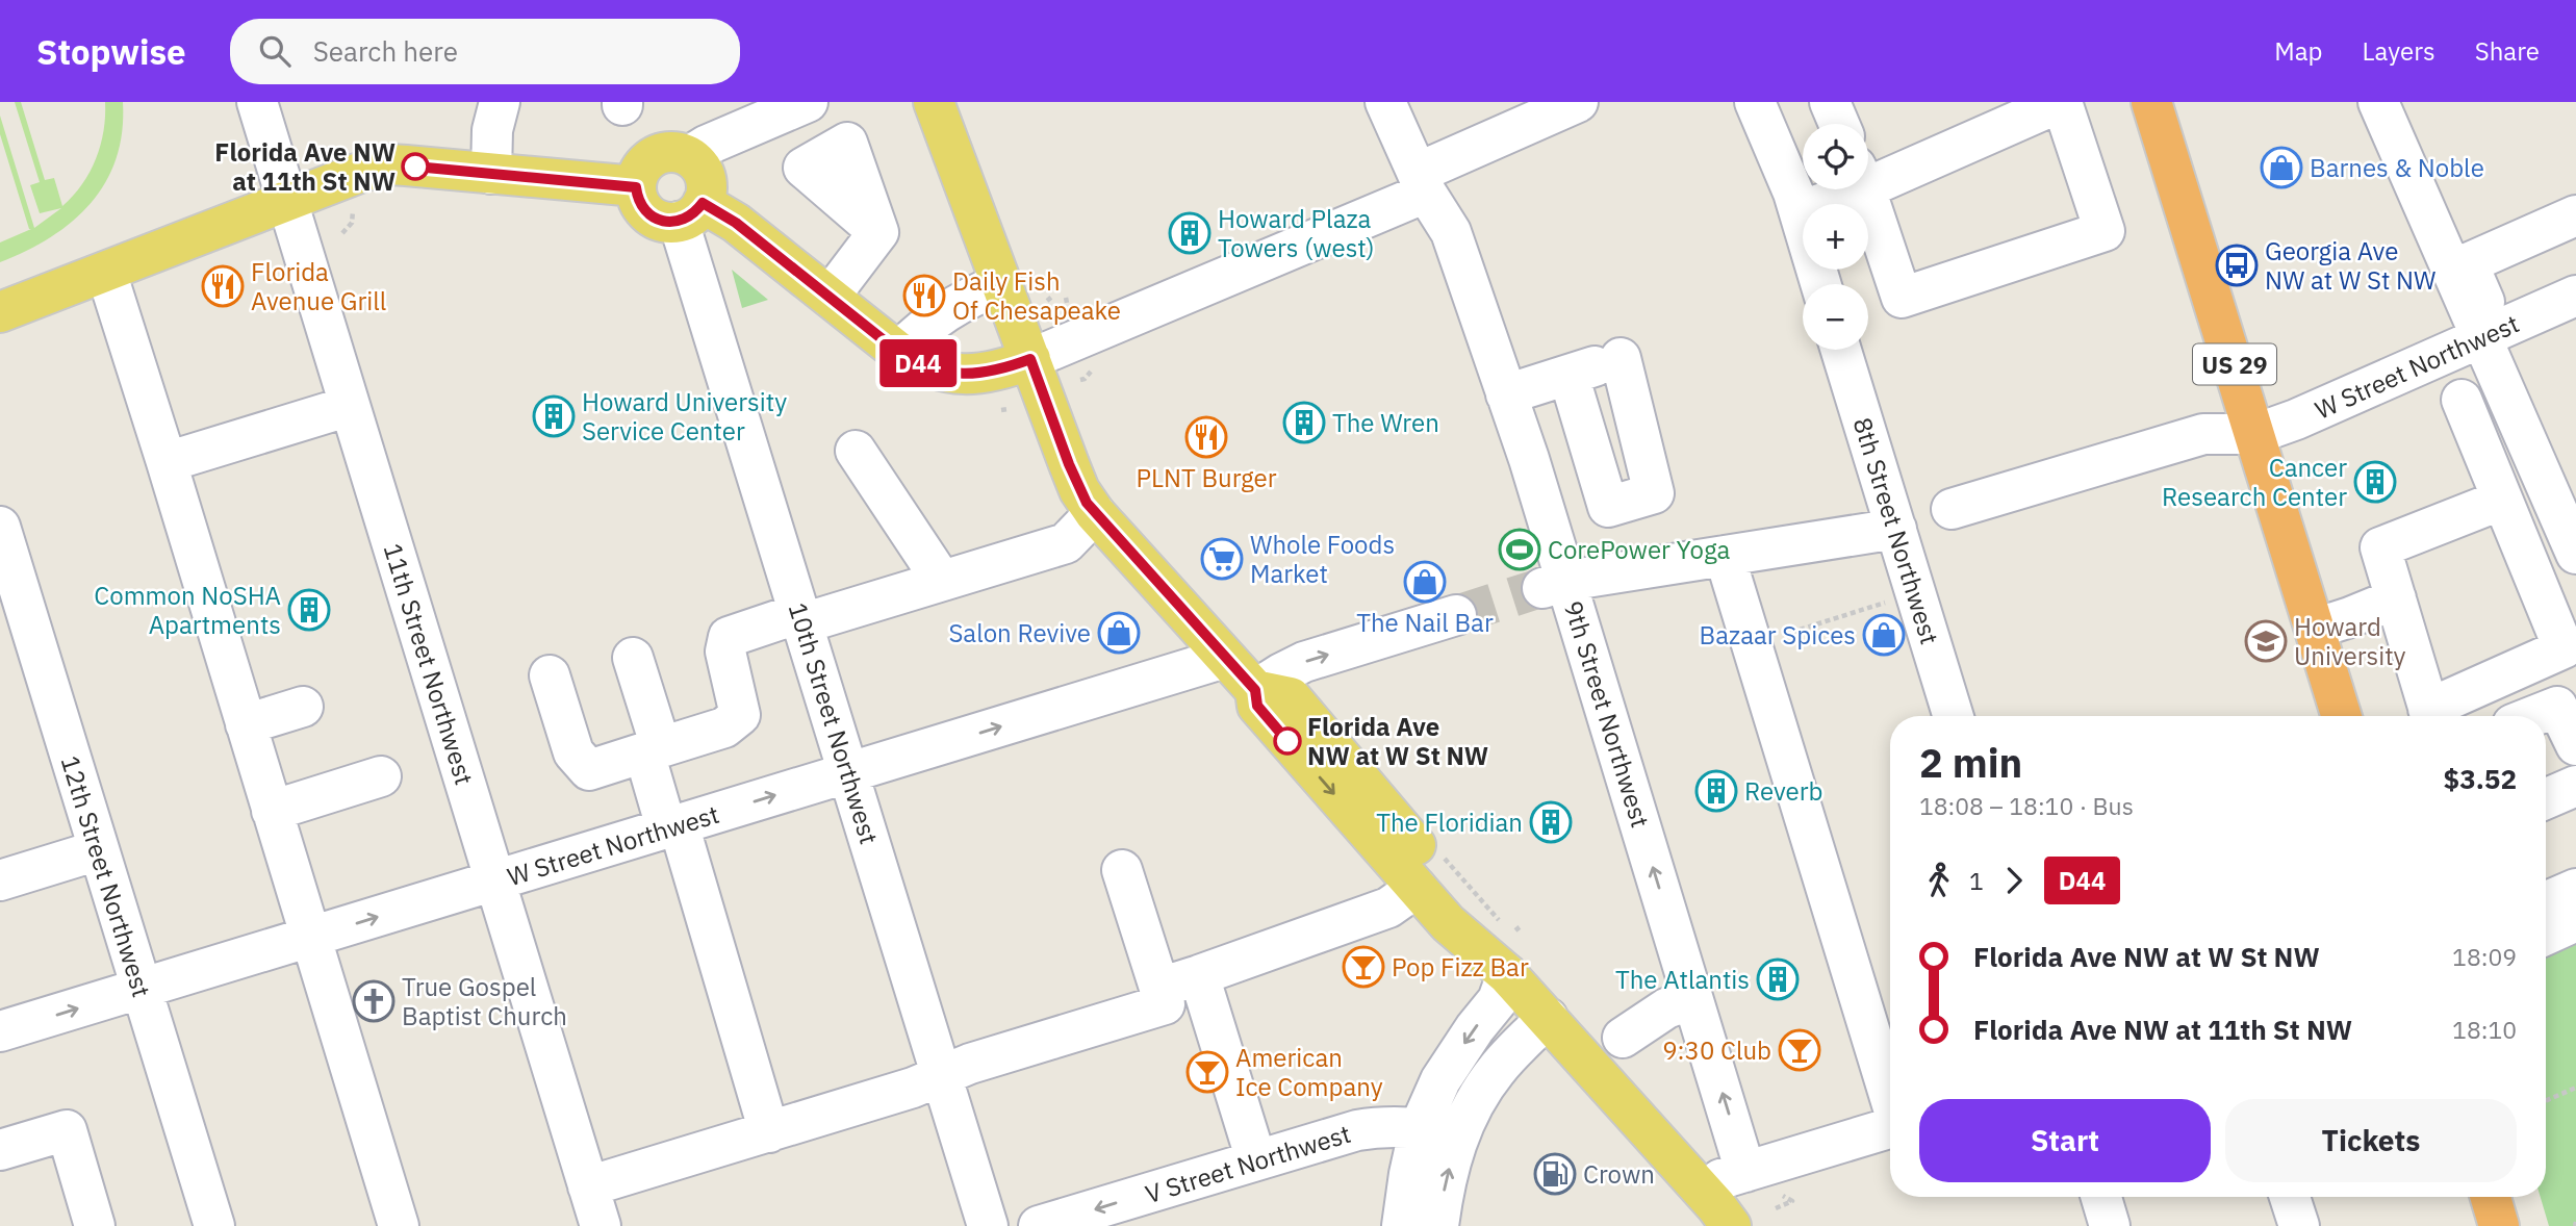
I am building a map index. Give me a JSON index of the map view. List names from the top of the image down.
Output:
{
  "streets": {
    "highway": ["US 29"],
    "street": [
      "W Street Northwest",
      "8th Street Northwest",
      "11th Street Northwest",
      "9th Street Northwest",
      "10th Street Northwest",
      "12th Street Northwest",
      "V Street Northwest"
    ]
  },
  "crossings": [
    ["US 29", "W Street Northwest"],
    ["W Street Northwest", "11th Street Northwest"],
    ["W Street Northwest", "10th Street Northwest"],
    ["W Street Northwest", "12th Street Northwest"]
  ],
  "places": {
    "other": ["Florida Ave NW at 11th St NW", "Florida Ave NW at W St NW"],
    "shop": [
      "Barnes & Noble",
      "The Nail Bar",
      "Salon Revive",
      "Bazaar Spices"
    ],
    "building": [
      "Howard Plaza Towers (west)",
      "Howard University Service Center",
      "The Wren",
      "Cancer Research Center",
      "Common NoSHA Apartments",
      "Reverb",
      "The Floridian",
      "The Atlantis"
    ],
    "bus stop": ["Georgia Ave NW at W St NW"],
    "restaurant": ["Florida Avenue Grill", "Daily Fish Of Chesapeake", "PLNT Burger"],
    "sports": ["CorePower Yoga"],
    "supermarket": ["Whole Foods Market"],
    "school or university": ["Howard University"],
    "bar": ["Pop Fizz Bar", "9:30 Club", "American Ice Company"],
    "church": ["True Gospel Baptist Church"],
    "fuel station": ["Crown"]
  },
  "lines": ["bus line D44"],
  "page": {
    "header": "Stopwise",
    "search": "Search here",
    "nav": ["Map", "Layers", "Share"],
    "on_map": "D44",
    "map_buttons": ["+", "−"],
    "heading": ["2 min", "18:08 – 18:10 · Bus", "$3.52"],
    "legs": ["1", "D44"],
    "list": [
      {
        "name": "Florida Ave NW at W St NW",
        "value": "18:09"
      },
      {
        "name": "Florida Ave NW at 11th St NW",
        "value": "18:10"
      }
    ],
    "buttons": ["Start", "Tickets"]
  }
}
